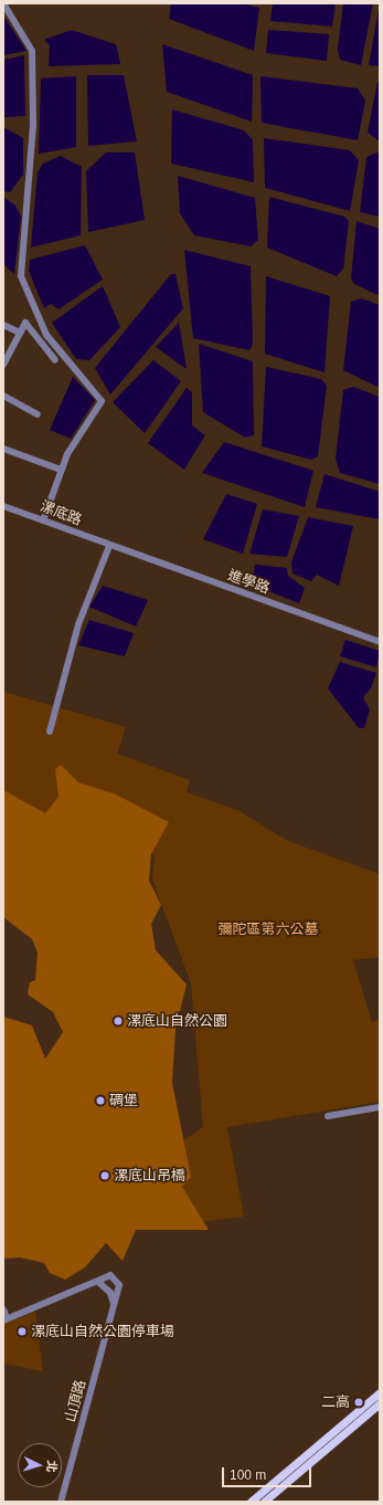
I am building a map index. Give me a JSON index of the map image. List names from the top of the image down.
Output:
{
  "streets": {
    "street": ["漯底路", "進學路", "山頂路"]
  },
  "crossings": [
    ["漯底路", "進學路"]
  ],
  "parks": ["彌陀區第六公墓"],
  "places": [
    "漯底山自然公園",
    "碉堡",
    "漯底山吊橋",
    "漯底山自然公園停車場",
    "二高"
  ],
  "scale_bar": "100 m",
  "north": "right"
}
